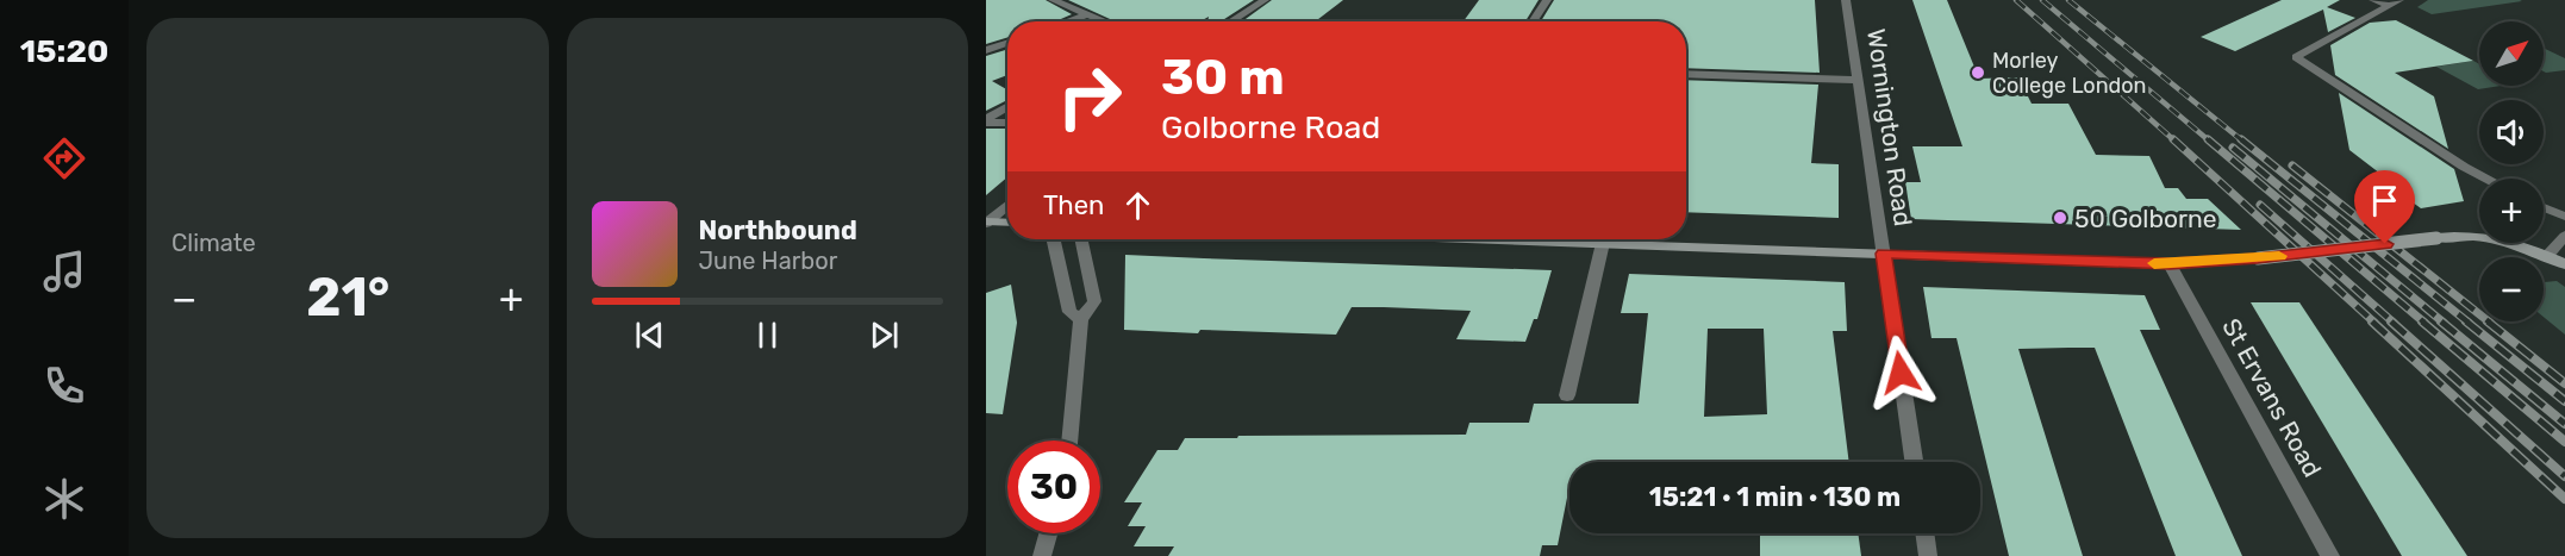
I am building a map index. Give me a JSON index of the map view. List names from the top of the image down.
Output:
{
  "streets": {
    "street": ["Wornington Road", "St Ervans Road"]
  },
  "places": ["Morley College London", "50 Golborne"],
  "north": "top right",
  "page": {
    "tabs": "15:20",
    "tile": "Climate",
    "map_buttons": ["+", "−"],
    "turn": ["30 m", "Golborne Road"],
    "then": "Then",
    "song": ["Northbound", "June Harbor"],
    "heat": ["−", "21°", "+"],
    "limit": "30",
    "trip": "15:21 · 1 min · 130 m"
  }
}
